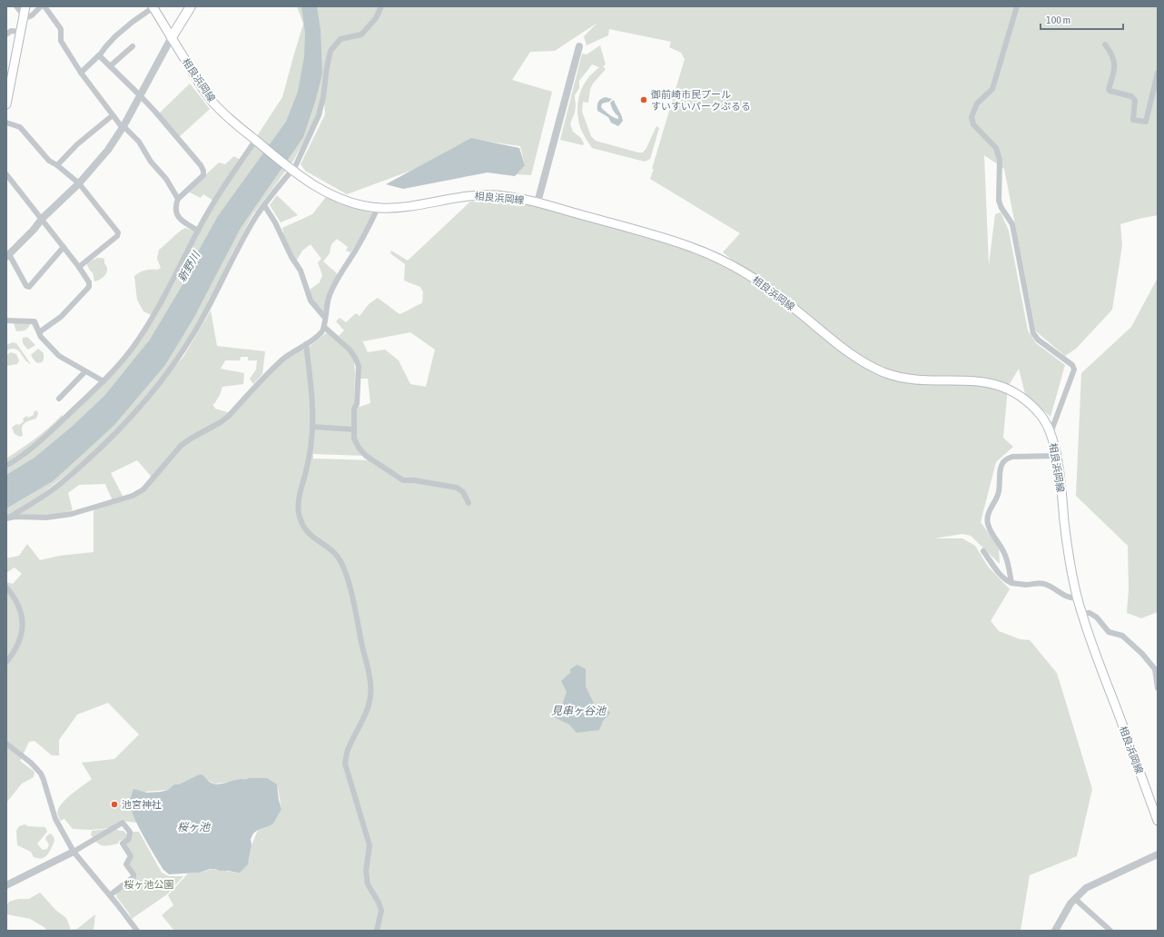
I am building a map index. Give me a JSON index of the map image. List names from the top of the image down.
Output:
{
  "streets": {
    "main road": ["相良浜岡線"]
  },
  "water": ["新野川", "見串ヶ谷池", "桜ヶ池"],
  "parks": ["桜ヶ池公園"],
  "places": ["御前崎市民プール すいすいパークぷるる", "池宮神社"],
  "scale_bar": "100 m"
}
